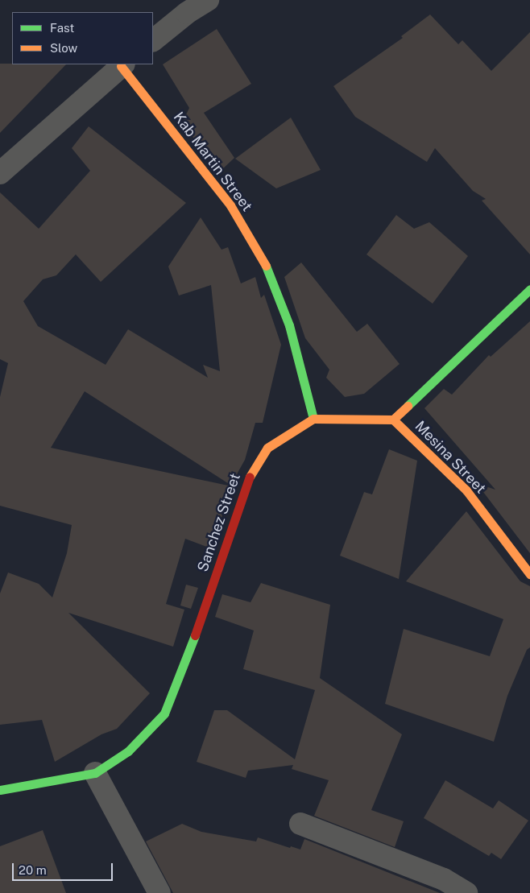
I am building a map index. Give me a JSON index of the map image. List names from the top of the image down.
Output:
{
  "streets": {
    "street": ["Kab Martin Street", "Mesina Street", "Sanchez Street"]
  },
  "crossings": [
    ["Kab Martin Street", "Sanchez Street"]
  ],
  "legend": ["Fast", "Slow"],
  "scale_bar": "20 m"
}
